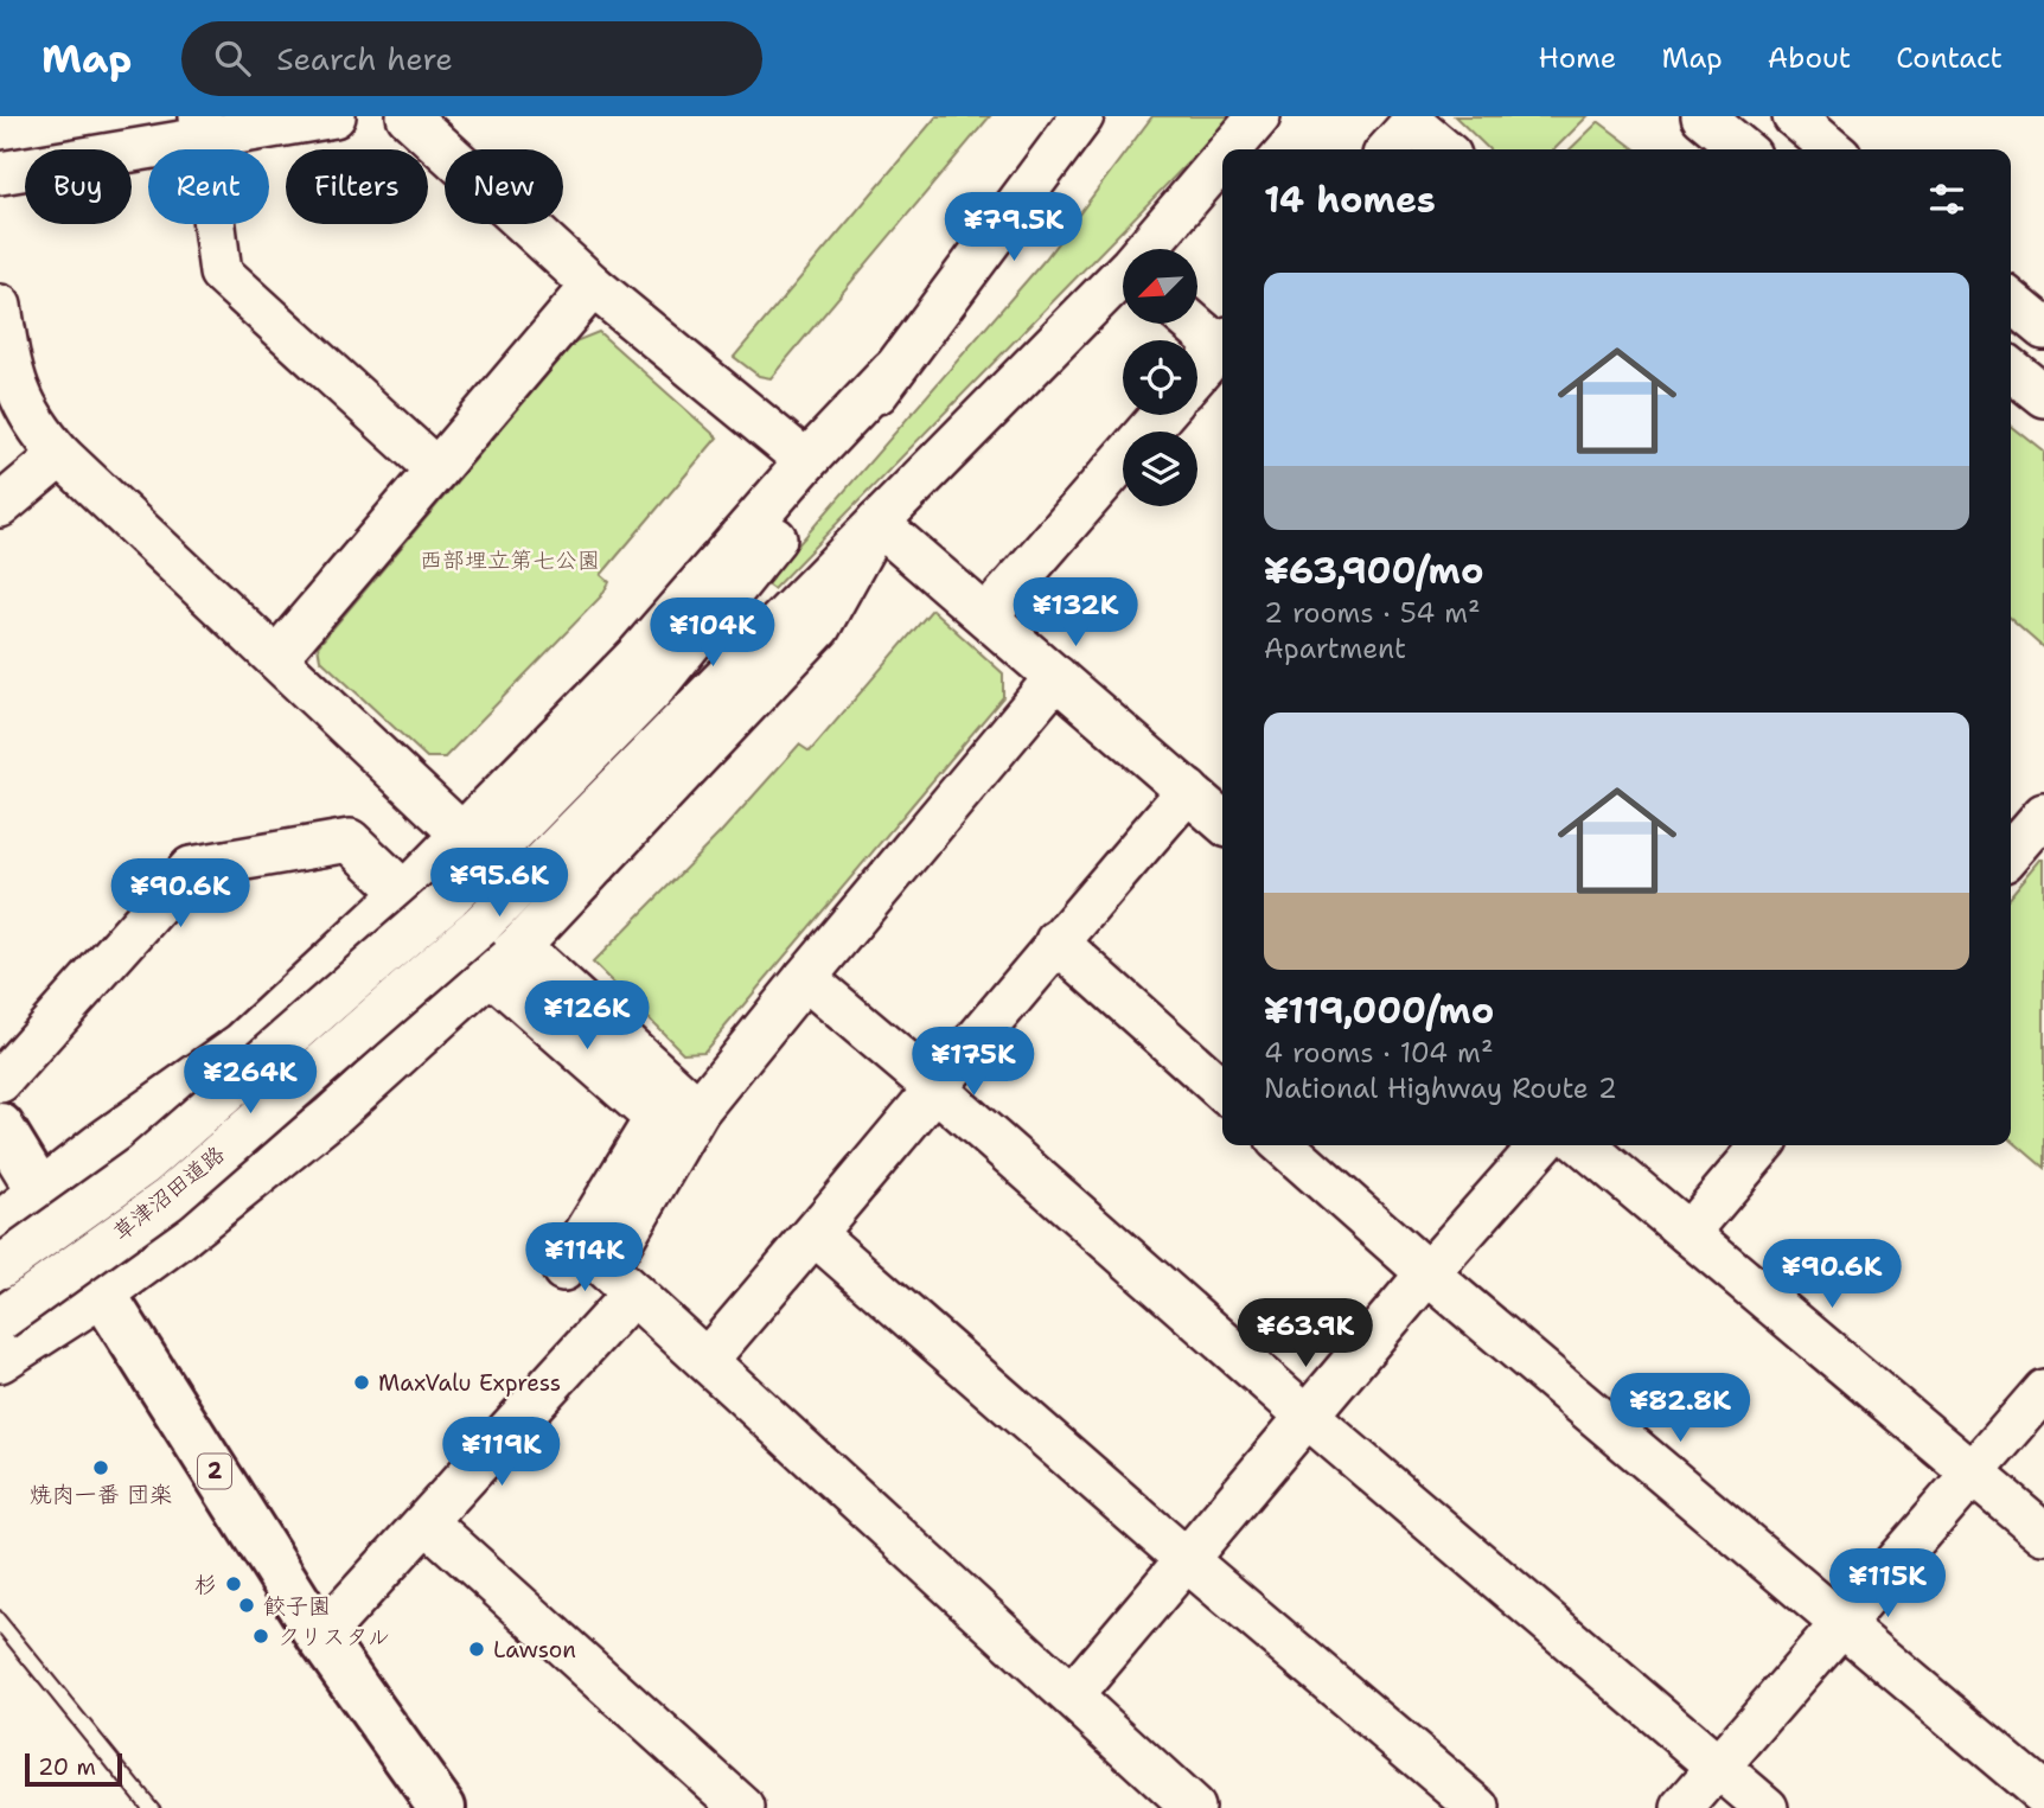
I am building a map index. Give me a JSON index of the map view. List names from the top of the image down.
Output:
{
  "streets": {
    "highway": ["2"],
    "street": ["草津沼田道路"]
  },
  "parks": ["西部埋立第七公園"],
  "places": [
    "MaxValu Express",
    "焼肉一番 団楽",
    "杉",
    "餃子園",
    "クリスタル",
    "Lawson"
  ],
  "scale_bar": "20 m",
  "north": "bottom left",
  "page": {
    "header": "Map",
    "search": "Search here",
    "nav": [
      "Home",
      "Map",
      "About",
      "Contact"
    ],
    "chip": [
      "Buy",
      "Rent",
      "Filters",
      "New"
    ],
    "heading": "14 homes",
    "price": [
      "¥79.5K",
      "¥132K",
      "¥104K",
      "¥95.6K",
      "¥90.6K",
      "¥126K",
      "¥175K",
      "¥264K",
      "¥114K",
      "¥90.6K",
      "¥63.9K",
      "¥82.8K",
      "¥119K",
      "¥115K"
    ],
    "list": [
      {
        "name": "¥63,900/mo",
        "note": "2 rooms · 54 m² · Apartment"
      },
      {
        "name": "¥119,000/mo",
        "note": "4 rooms · 104 m² · National Highway Route 2"
      }
    ],
    "scale": "20 m"
  }
}
